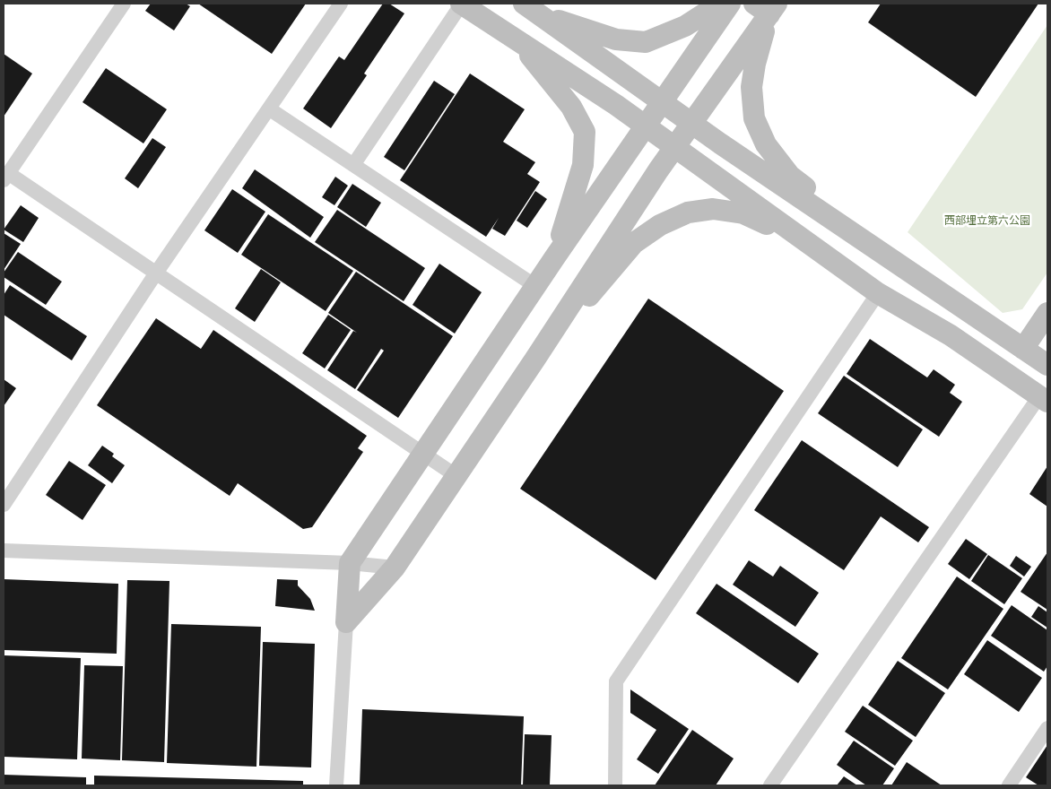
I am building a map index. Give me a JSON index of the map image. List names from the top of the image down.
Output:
{
  "parks": ["西部埋立第六公園"]
}
